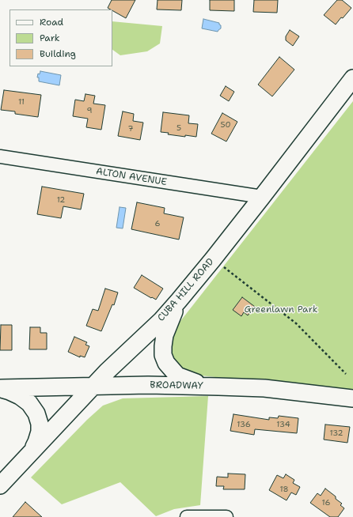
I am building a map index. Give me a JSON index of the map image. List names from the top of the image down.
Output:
{
  "streets": {
    "main road": ["CUBA HILL ROAD", "BROADWAY"],
    "street": ["ALTON AVENUE"]
  },
  "crossings": [
    ["ALTON AVENUE", "CUBA HILL ROAD"],
    ["CUBA HILL ROAD", "BROADWAY"]
  ],
  "parks": ["Greenlawn Park"],
  "house_numbers": [
    "11",
    "9",
    "50",
    "5",
    "7",
    "12",
    "6",
    "136",
    "134",
    "132",
    "18",
    "16"
  ],
  "legend": ["Road", "Park", "Building"]
}
